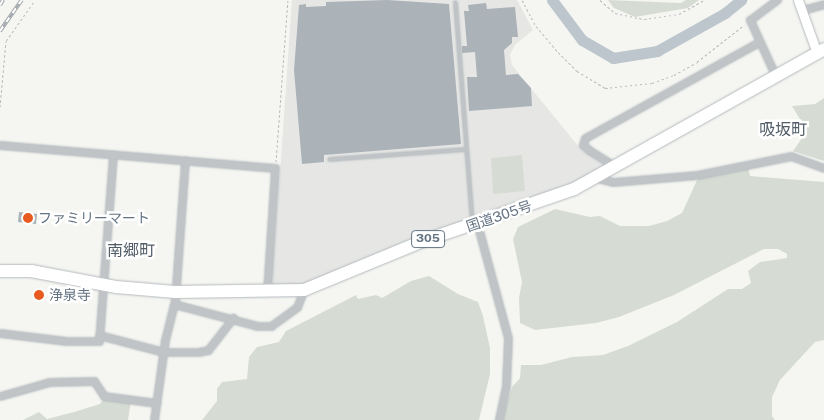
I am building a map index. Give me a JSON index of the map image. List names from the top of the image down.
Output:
{
  "streets": {
    "highway": ["国道305号", "305"]
  },
  "districts": ["吸坂町", "南郷町"],
  "places": ["ファミリーマート", "浄泉寺"]
}
